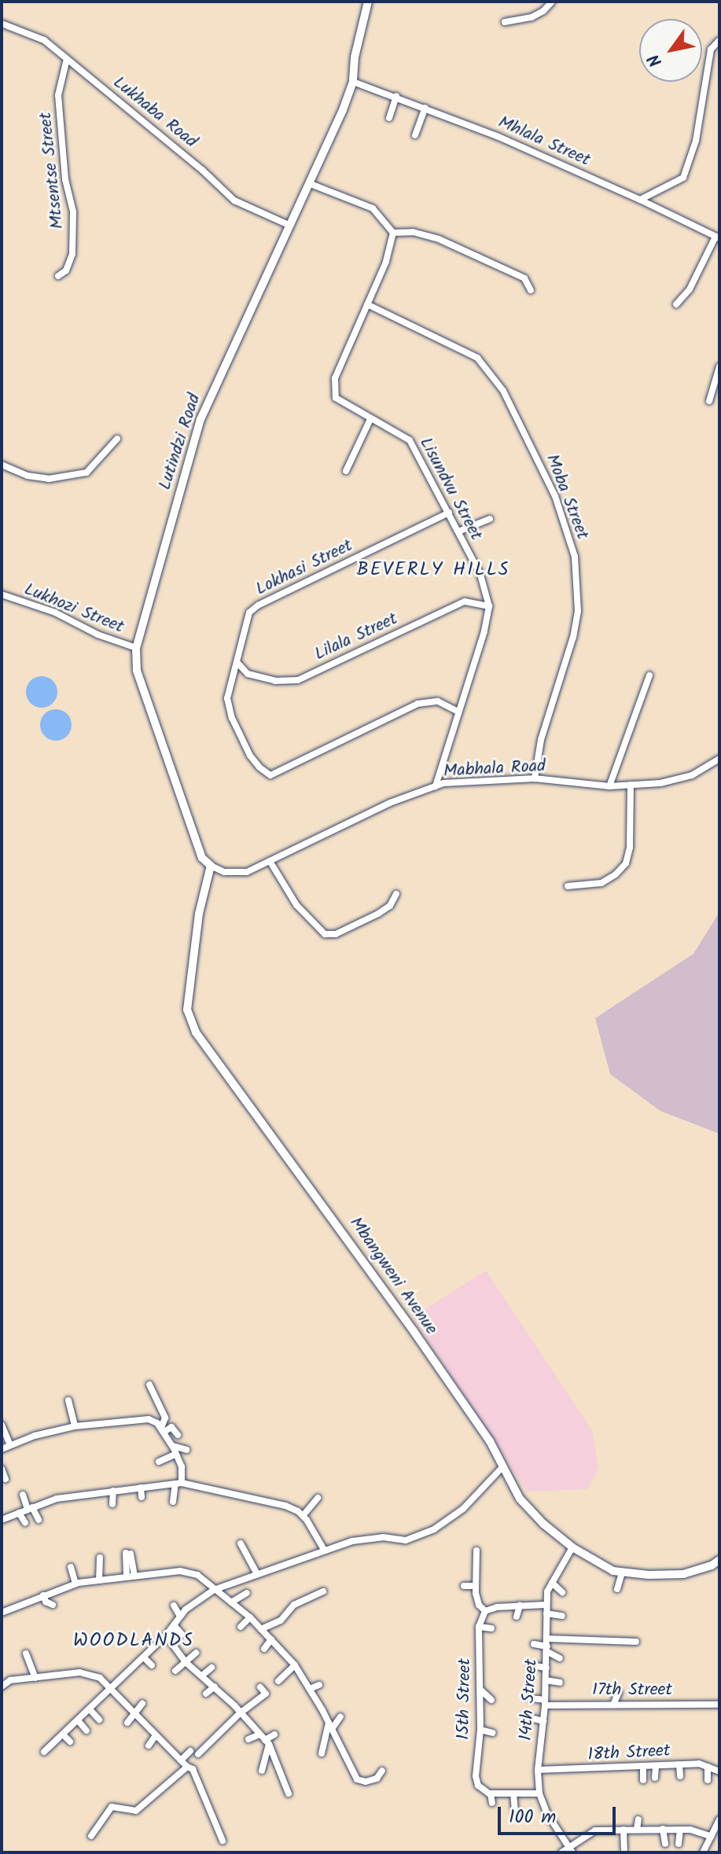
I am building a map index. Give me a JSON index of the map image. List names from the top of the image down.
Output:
{
  "streets": {
    "street": [
      "Lukhaba Road",
      "Mhlala Street",
      "Mtsentse Street",
      "Lutindzi Road",
      "Lisundvu Street",
      "Moba Street",
      "Lokhasi Street",
      "Lukhozi Street",
      "Lilala Street",
      "Mabhala Road",
      "Mbangweni Avenue",
      "17th Street",
      "15th Street",
      "14th Street",
      "18th Street"
    ]
  },
  "crossings": [
    ["Lukhaba Road", "Mtsentse Street"],
    ["Lukhaba Road", "Lutindzi Road"],
    ["Mhlala Street", "Lutindzi Road"],
    ["Lutindzi Road", "Lukhozi Street"],
    ["Lutindzi Road", "Mabhala Road"],
    ["Lutindzi Road", "Mbangweni Avenue"],
    ["Lisundvu Street", "Moba Street"],
    ["Lisundvu Street", "Lokhasi Street"],
    ["Lisundvu Street", "Lilala Street"],
    ["Lisundvu Street", "Mabhala Road"],
    ["Moba Street", "Mabhala Road"],
    ["Lokhasi Street", "Lilala Street"],
    ["Mabhala Road", "Mbangweni Avenue"],
    ["Mbangweni Avenue", "14th Street"],
    ["17th Street", "14th Street"],
    ["14th Street", "18th Street"]
  ],
  "districts": ["BEVERLY HILLS", "WOODLANDS"],
  "scale_bar": "100 m",
  "north": "bottom left"
}
